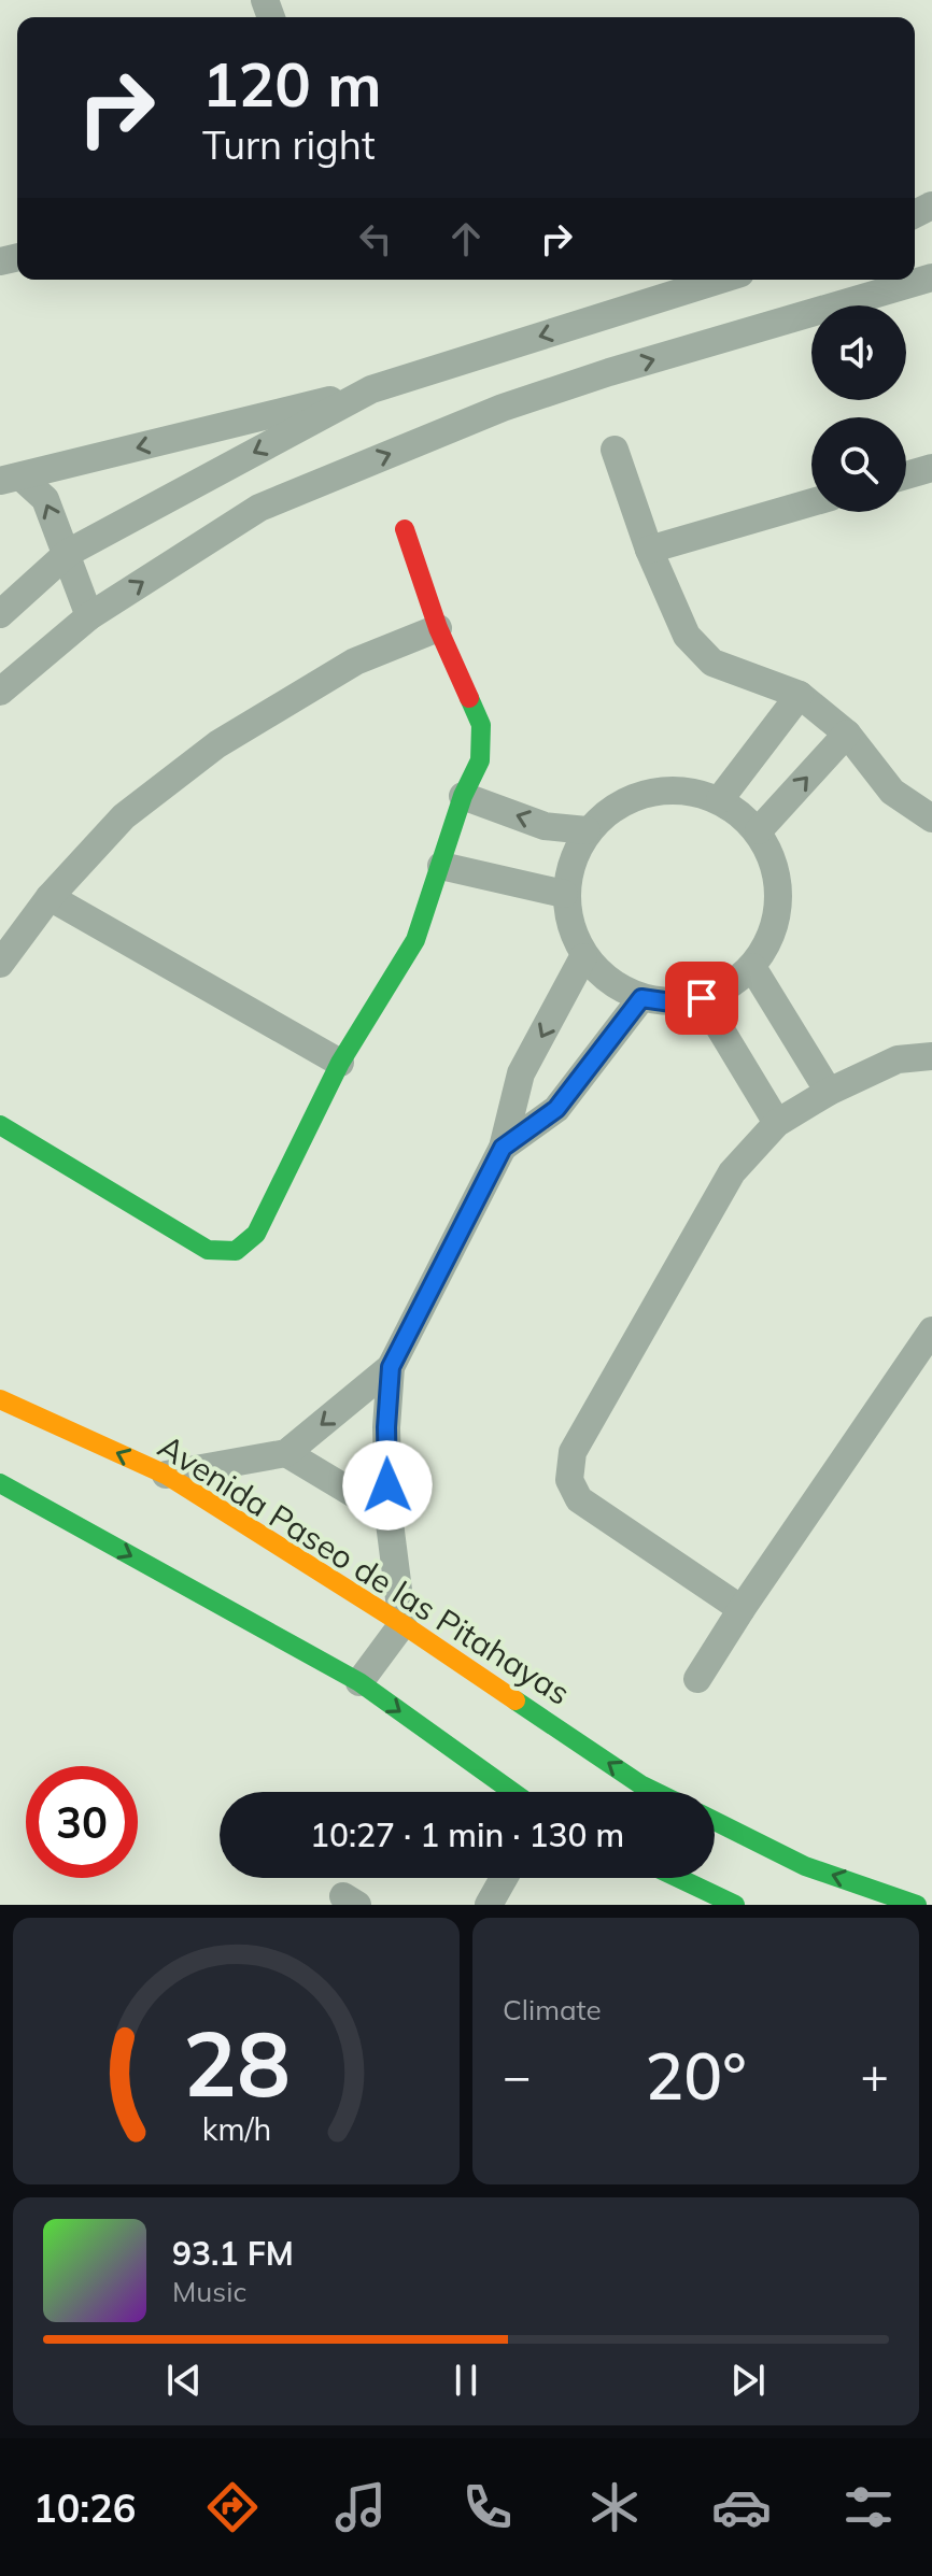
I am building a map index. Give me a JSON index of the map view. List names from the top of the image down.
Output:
{
  "streets": {
    "street": ["Avenida Paseo de las Pitahayas"]
  },
  "page": {
    "turn": ["120 m", "Turn right"],
    "limit": "30",
    "trip": "10:27 · 1 min · 130 m",
    "tile": "Climate",
    "heat": ["−", "20°", "+"],
    "song": ["93.1 FM", "Music"],
    "tabs": "10:26",
    "gauge": ["28", "km/h"]
  }
}
